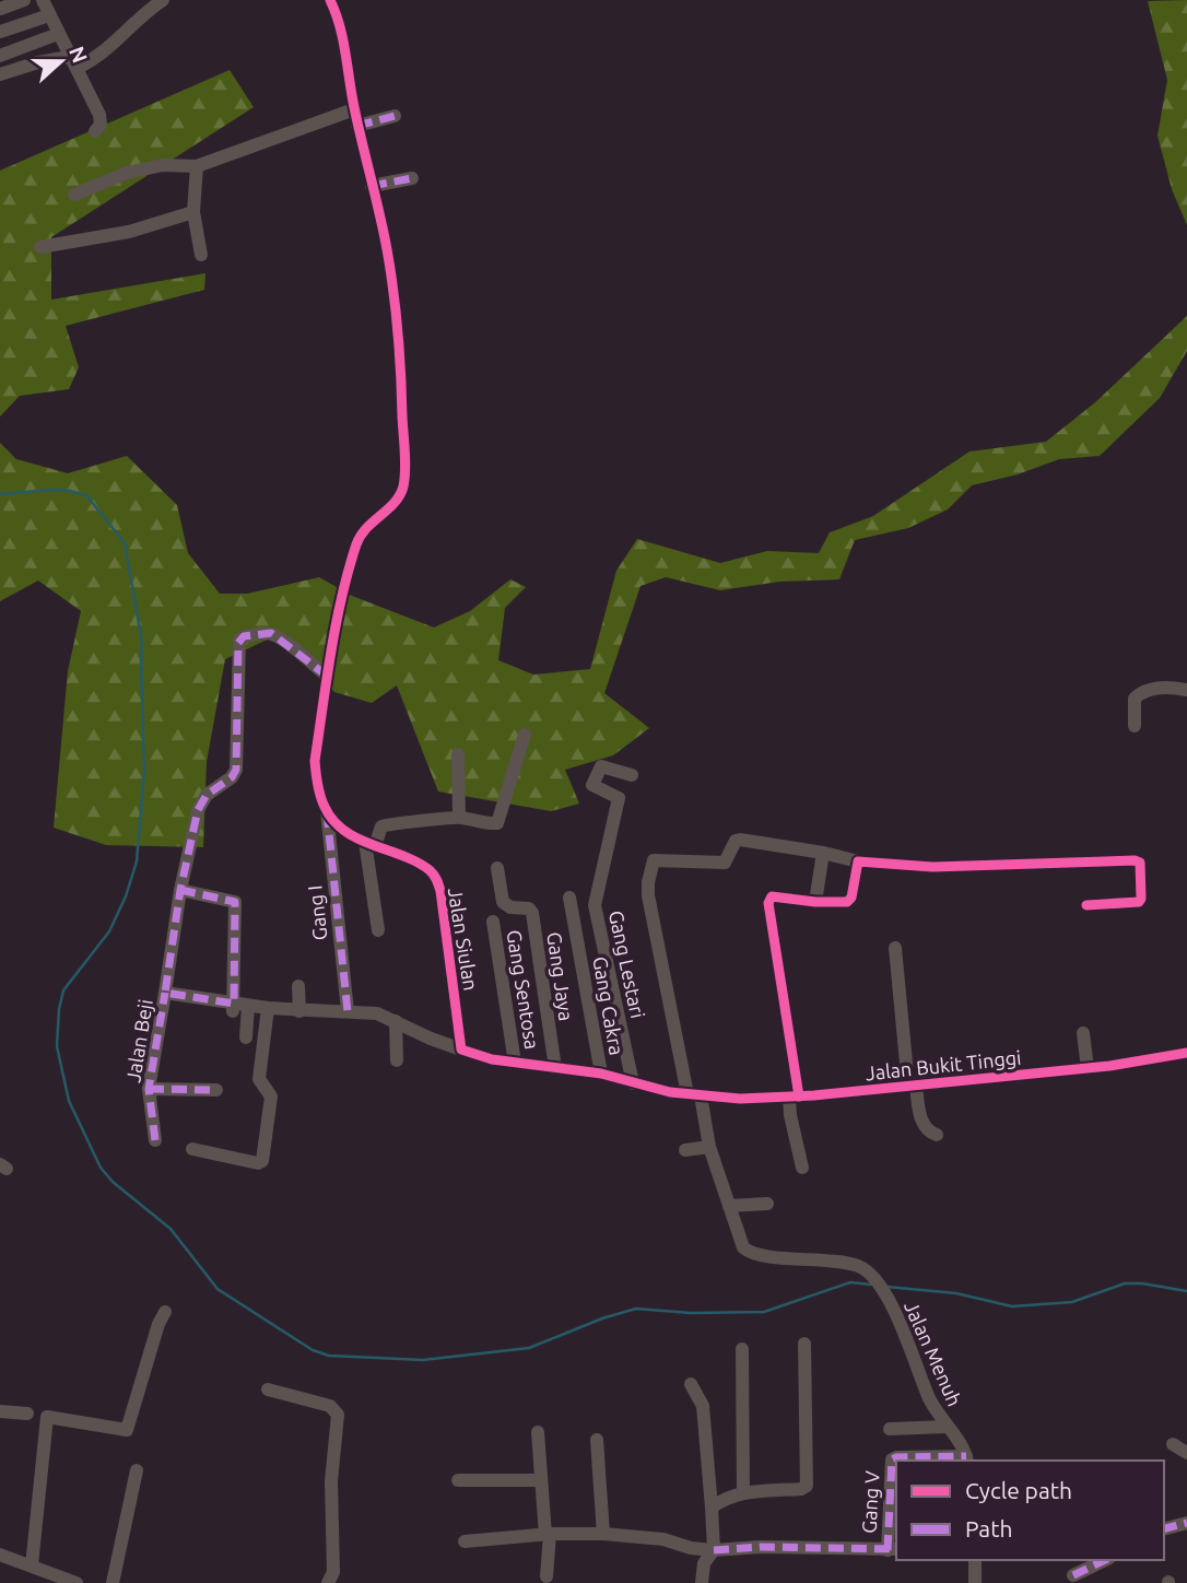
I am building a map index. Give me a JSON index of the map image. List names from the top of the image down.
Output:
{
  "streets": {
    "street": [
      "Gang I",
      "Jalan Siulan",
      "Gang Lestari",
      "Gang Jaya",
      "Gang Sentosa",
      "Gang Cakra",
      "Jalan Beji",
      "Jalan Bukit Tinggi",
      "Jalan Menuh",
      "Gang V"
    ]
  },
  "crossings": [
    ["Gang I", "Jalan Siulan"],
    ["Jalan Bukit Tinggi", "Jalan Menuh"],
    ["Jalan Menuh", "Gang V"]
  ],
  "legend": ["Cycle path", "Path"],
  "north": "right"
}
